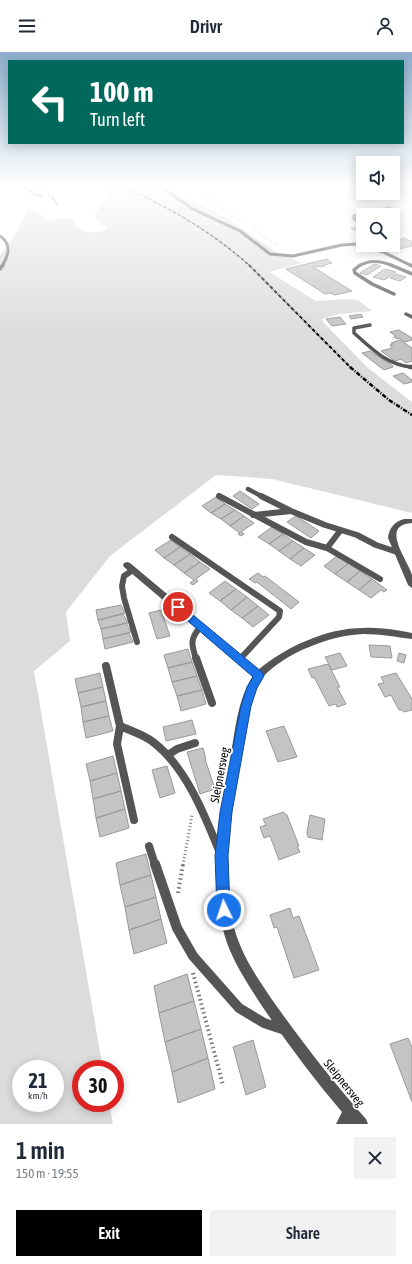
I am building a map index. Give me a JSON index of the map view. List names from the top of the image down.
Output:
{
  "streets": {
    "street": ["Sleipnersveg"]
  },
  "page": {
    "header": "Drivr",
    "turn": ["100 m", "Turn left"],
    "speed": "21 km/h",
    "limit": "30",
    "heading": ["1 min", "150 m · 19:55"],
    "buttons": ["Exit", "Share"]
  }
}
